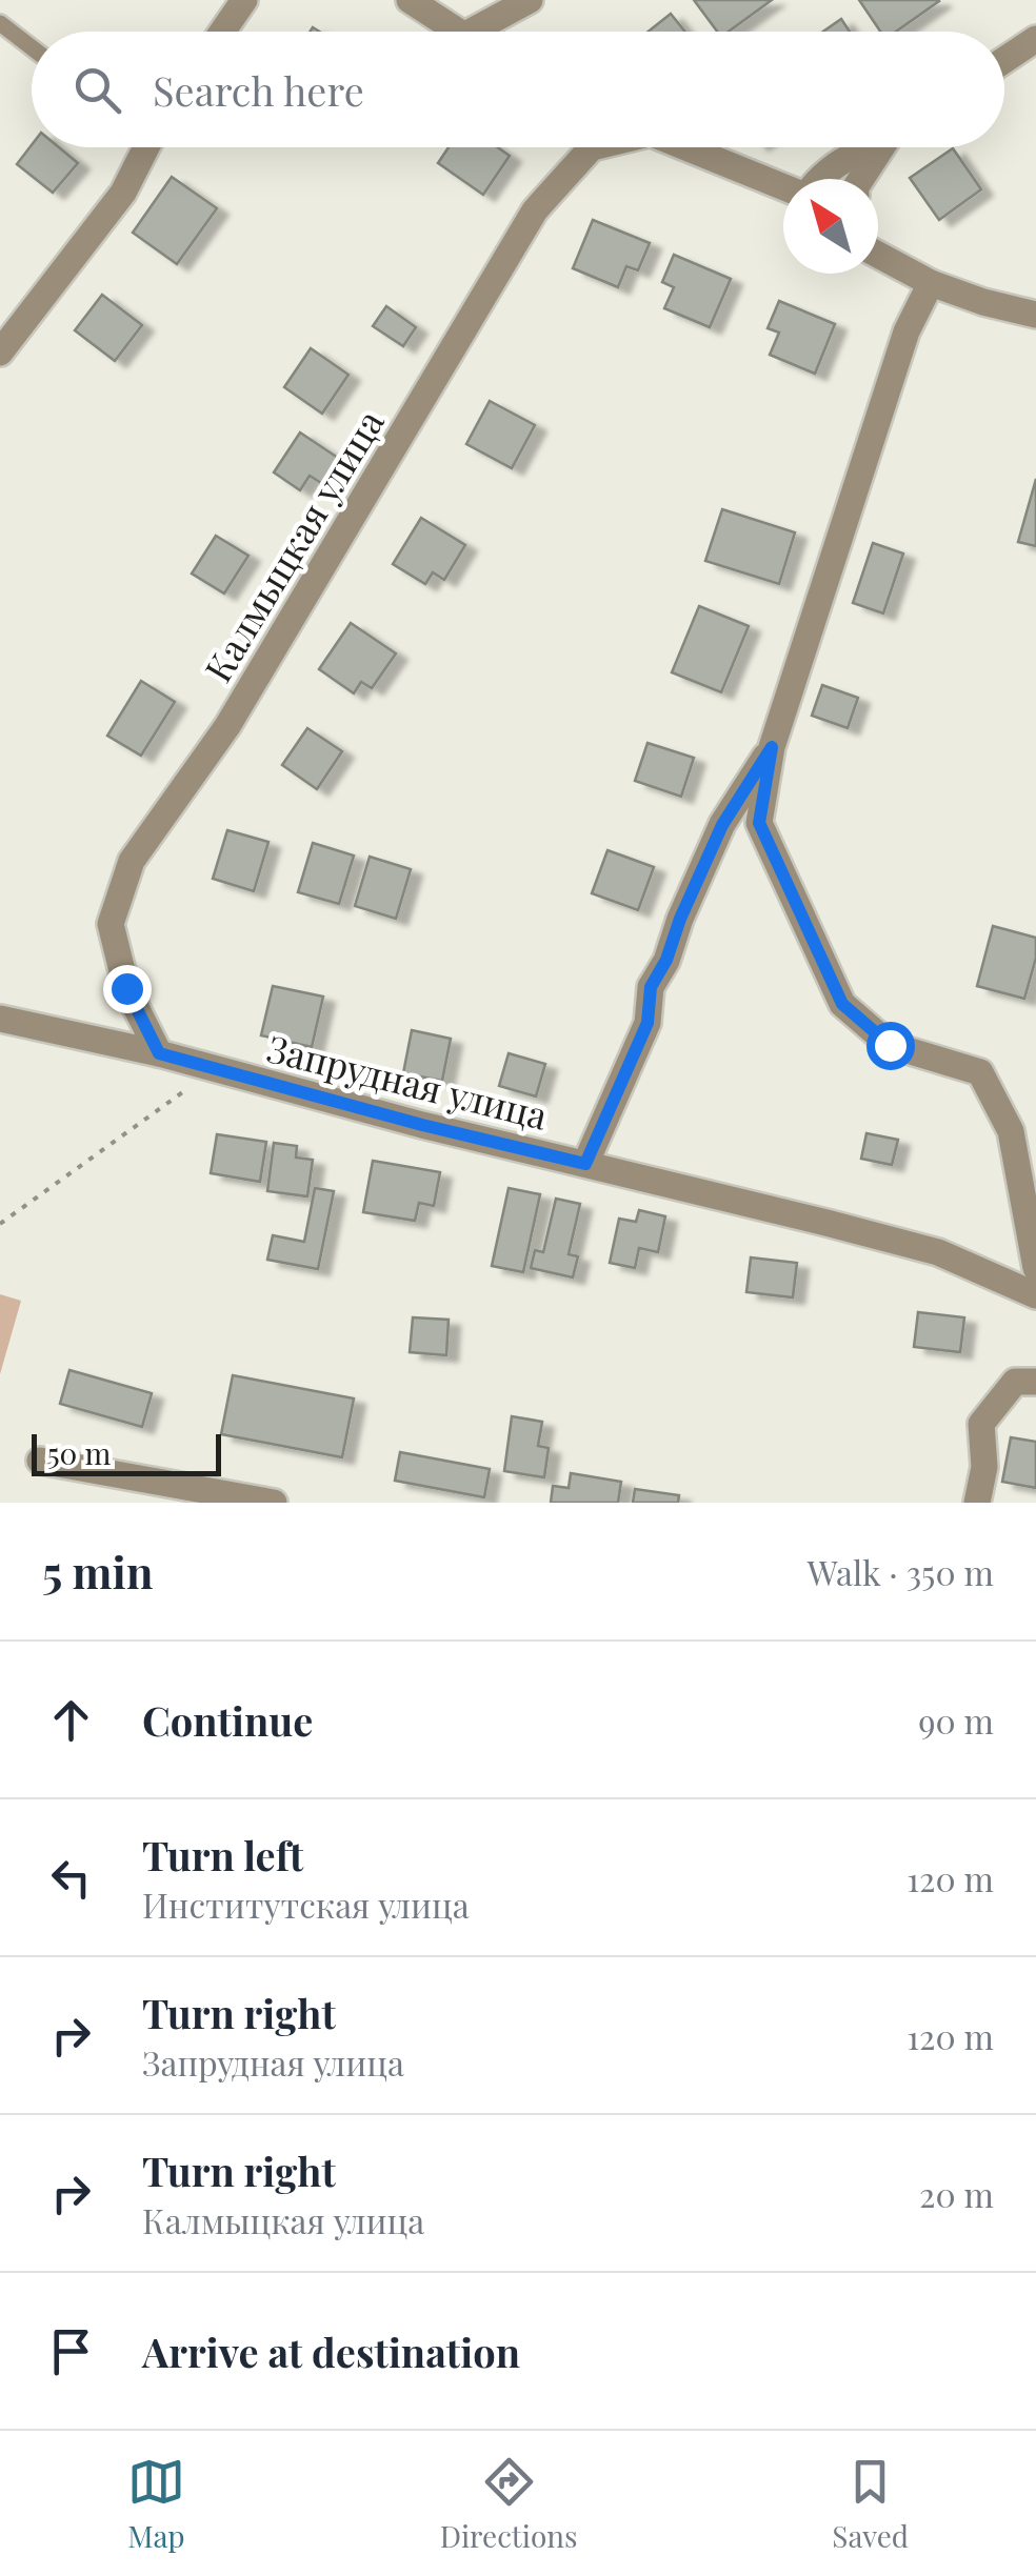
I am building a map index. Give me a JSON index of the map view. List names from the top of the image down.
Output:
{
  "streets": {
    "street": ["Калмыцкая улица", "Запрудная улица"]
  },
  "crossings": [
    ["Калмыцкая улица", "Запрудная улица"]
  ],
  "scale_bar": "50 m",
  "north": "top left",
  "page": {
    "search": "Search here",
    "scale": "50 m",
    "heading": ["5 min", "Walk · 350 m"],
    "list": [
      ["Continue", "90 m"],
      ["Turn left", "Институтская улица", "120 m"],
      ["Turn right", "Запрудная улица", "120 m"],
      ["Turn right", "Калмыцкая улица", "20 m"],
      "Arrive at destination"
    ],
    "nav": ["Map", "Directions", "Saved"]
  }
}
